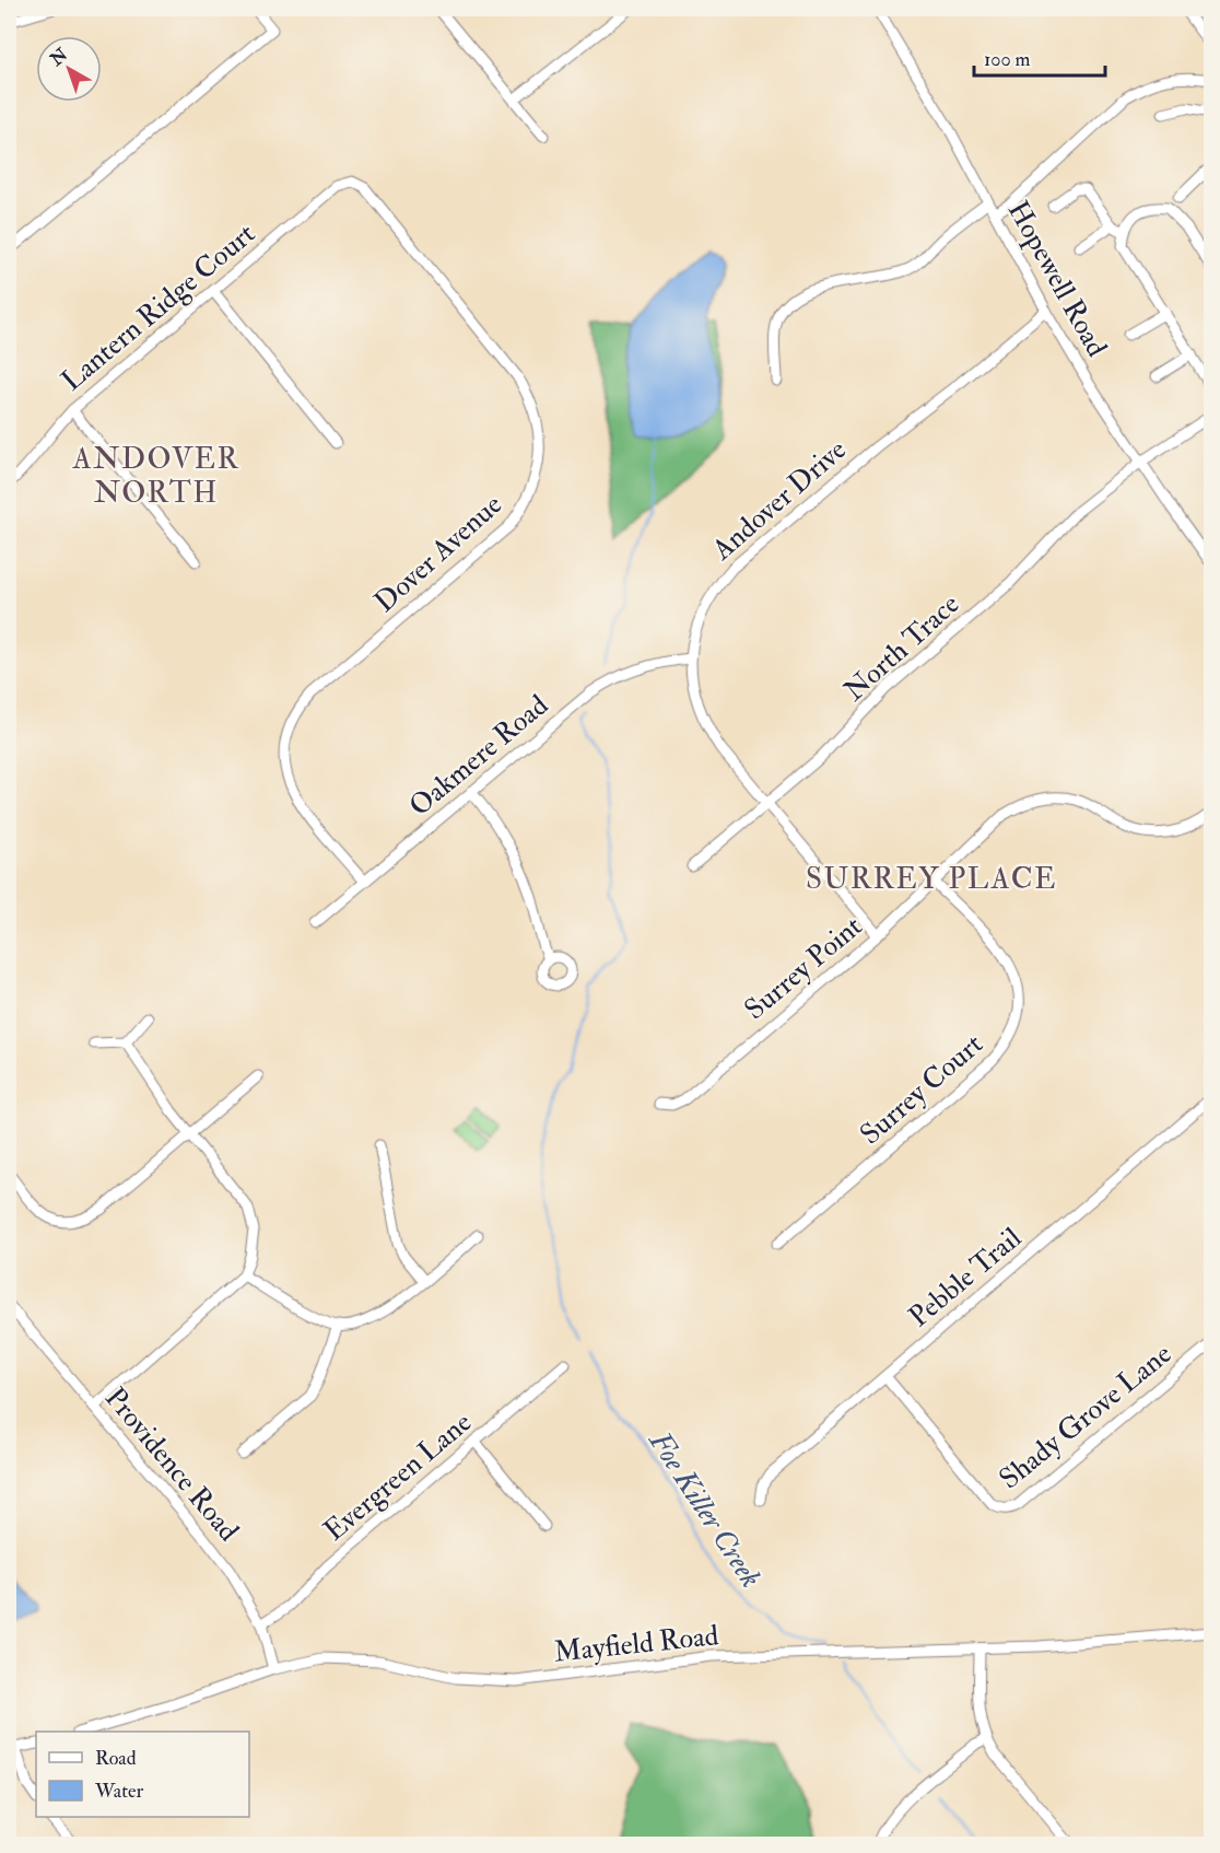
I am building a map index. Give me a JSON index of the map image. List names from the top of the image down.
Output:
{
  "streets": {
    "street": [
      "Hopewell Road",
      "Lantern Ridge Court",
      "Andover Drive",
      "Dover Avenue",
      "North Trace",
      "Oakmere Road",
      "Surrey Point",
      "Surrey Court",
      "Pebble Trail",
      "Shady Grove Lane",
      "Providence Road",
      "Evergreen Lane",
      "Mayfield Road"
    ]
  },
  "crossings": [
    ["Hopewell Road", "Andover Drive"],
    ["Hopewell Road", "North Trace"],
    ["Lantern Ridge Court", "Dover Avenue"],
    ["Andover Drive", "North Trace"],
    ["Andover Drive", "Oakmere Road"],
    ["Andover Drive", "Surrey Point"],
    ["Dover Avenue", "Oakmere Road"],
    ["Surrey Point", "Surrey Court"],
    ["Pebble Trail", "Shady Grove Lane"],
    ["Providence Road", "Evergreen Lane"],
    ["Providence Road", "Mayfield Road"]
  ],
  "districts": ["ANDOVER NORTH", "SURREY PLACE"],
  "water": ["Foe Killer Creek"],
  "legend": ["Road", "Water"],
  "scale_bar": "100 m",
  "north": "top left"
}
